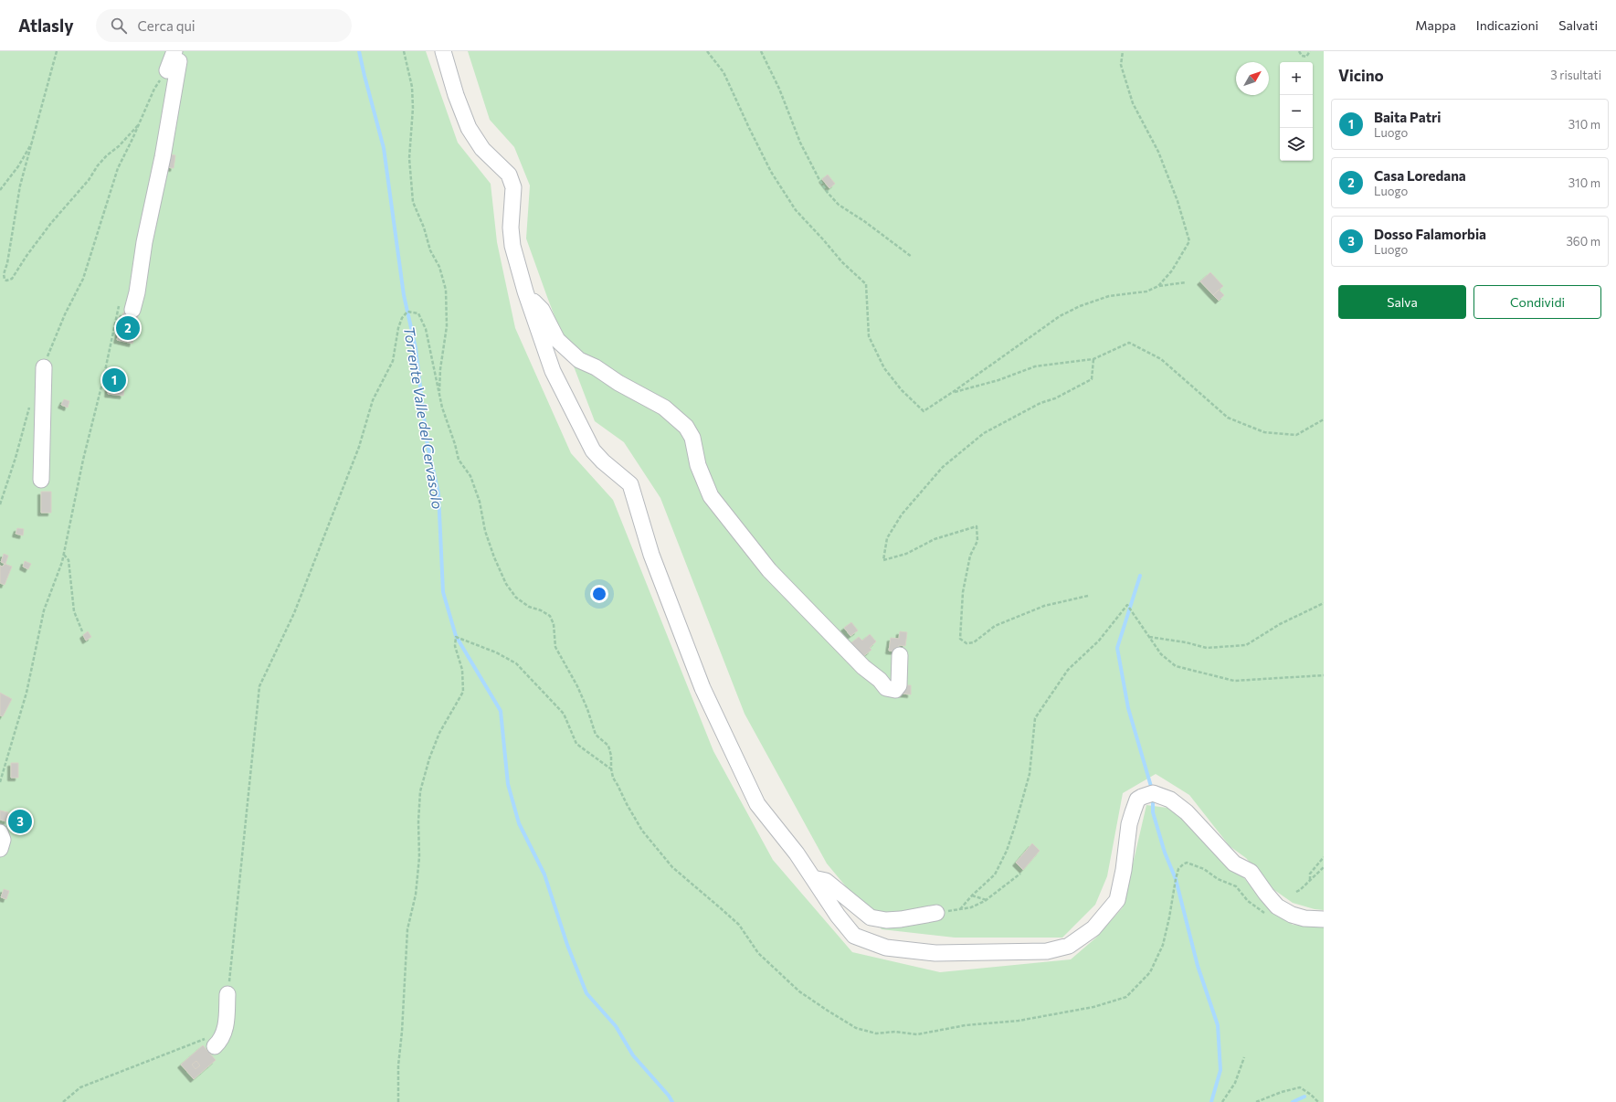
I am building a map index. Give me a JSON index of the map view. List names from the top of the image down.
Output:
{
  "water": ["Torrente Valle del Cervasolo"],
  "north": "top right",
  "page": {
    "header": "Atlasly",
    "search": "Cerca qui",
    "nav": ["Mappa", "Indicazioni", "Salvati"],
    "heading": ["Vicino", "3 risultati"],
    "map_buttons": ["+", "−"],
    "list": [
      {
        "mark": "1",
        "name": "Baita Patri",
        "note": "Luogo",
        "value": "310 m"
      },
      {
        "mark": "2",
        "name": "Casa Loredana",
        "note": "Luogo",
        "value": "310 m"
      },
      {
        "mark": "3",
        "name": "Dosso Falamorbia",
        "note": "Luogo",
        "value": "360 m"
      }
    ],
    "buttons": ["Salva", "Condividi"],
    "pins": ["2", "1", "3"]
  }
}
